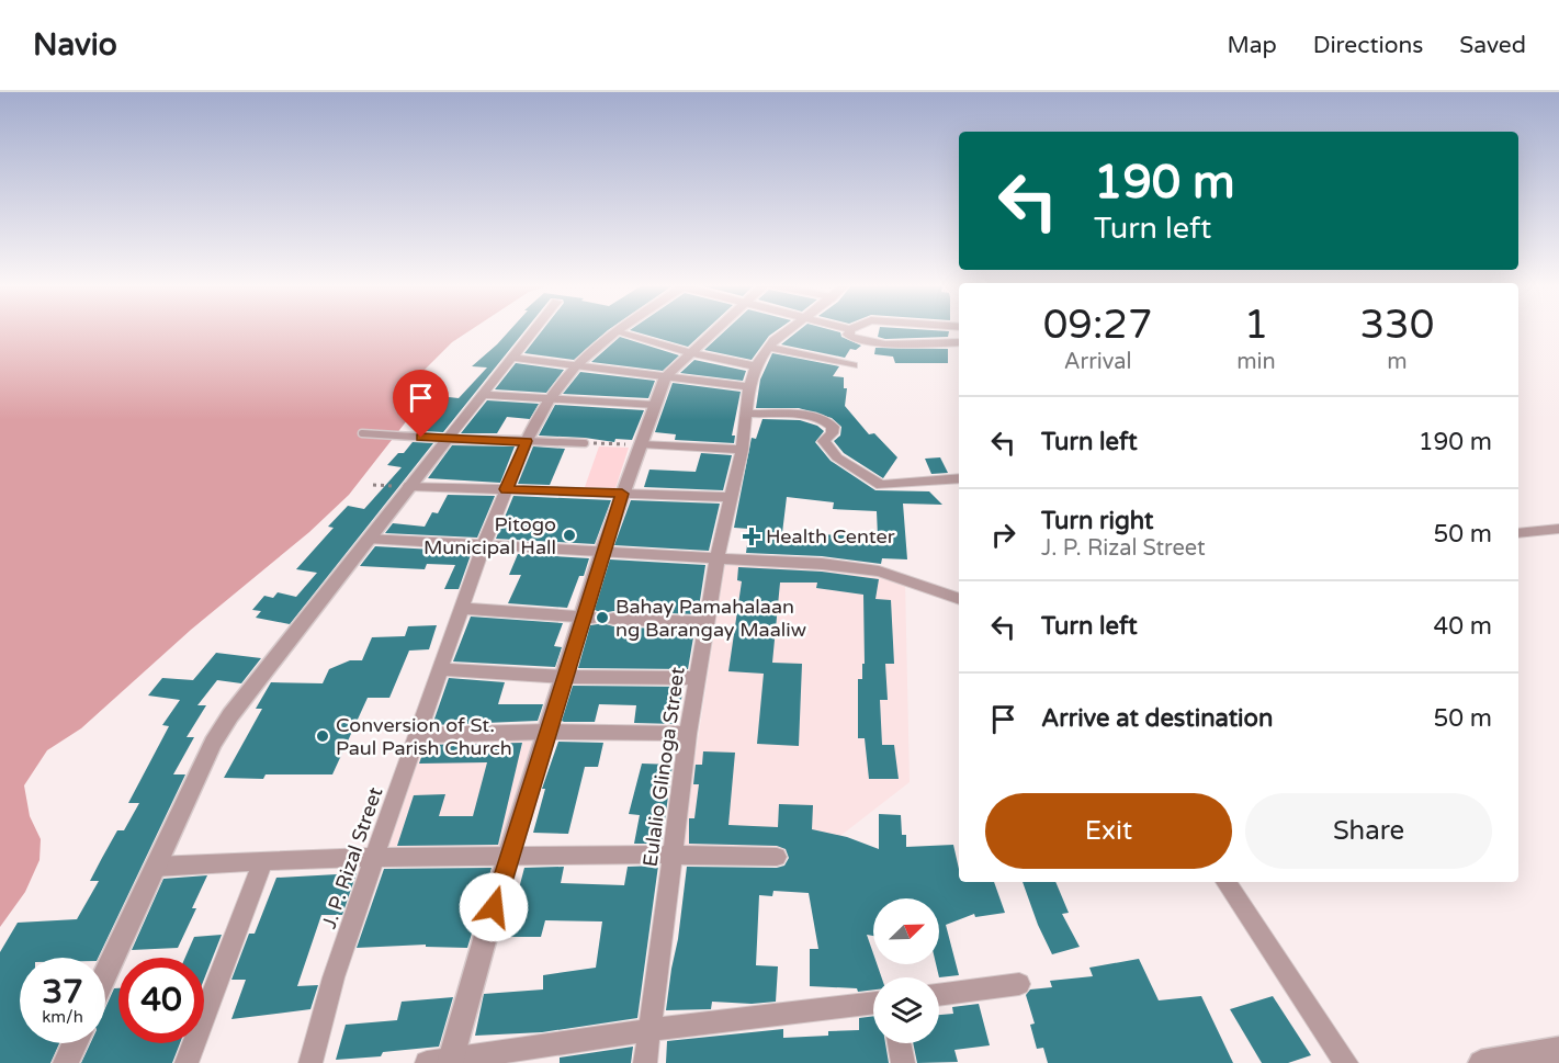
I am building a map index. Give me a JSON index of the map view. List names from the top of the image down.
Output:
{
  "streets": {
    "street": ["Eulalio Glinoga Street", "J. P. Rizal Street"]
  },
  "places": {
    "other": ["Pitogo Municipal Hall", "Bahay Pamahalaan ng Barangay Maaliw", "Conversion of St. Paul Parish Church"],
    "health": ["Health Center"]
  },
  "north": "top right",
  "page": {
    "header": "Navio",
    "nav": ["Map", "Directions", "Saved"],
    "turn": ["190 m", "Turn left"],
    "eta": [
      "09:27",
      "Arrival",
      "1",
      "min",
      "330",
      "m"
    ],
    "list": [
      {
        "name": "Turn left",
        "value": "190 m"
      },
      {
        "name": "Turn right",
        "note": "J. P. Rizal Street",
        "value": "50 m"
      },
      {
        "name": "Turn left",
        "value": "40 m"
      },
      {
        "name": "Arrive at destination",
        "value": "50 m"
      }
    ],
    "buttons": ["Exit", "Share"],
    "speed": "37 km/h",
    "limit": "40"
  }
}
